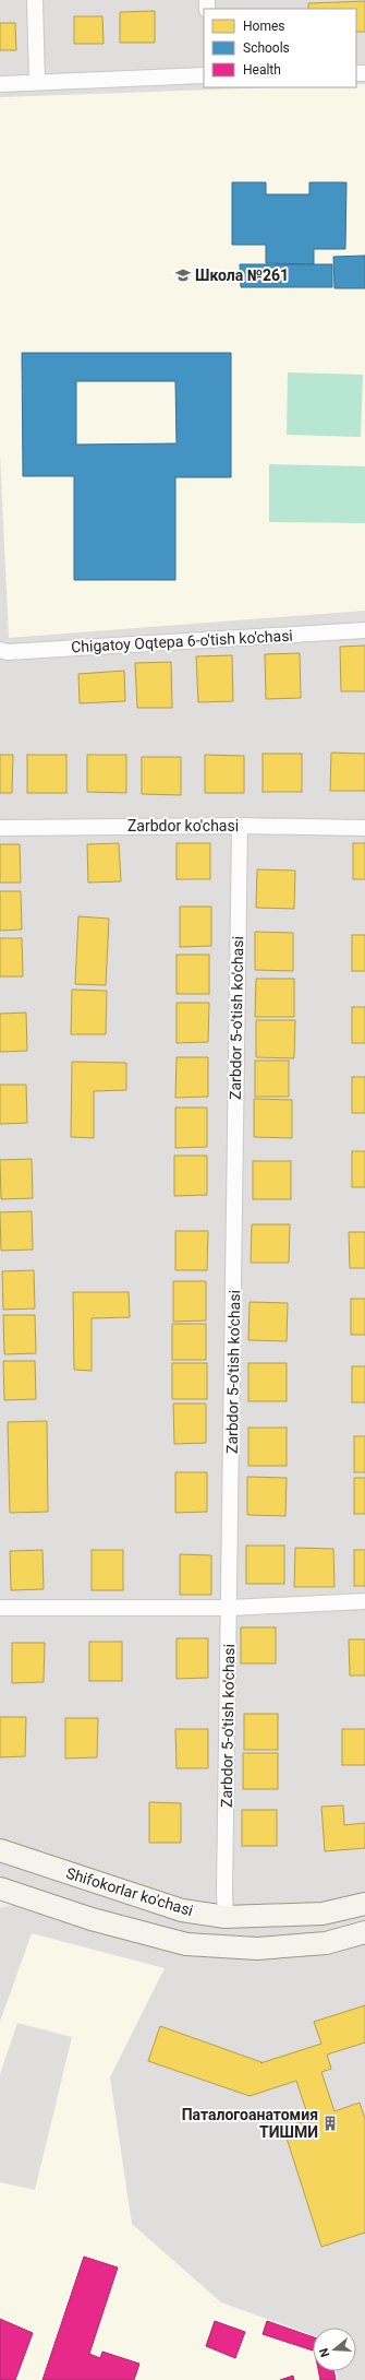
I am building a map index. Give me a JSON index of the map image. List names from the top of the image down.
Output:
{
  "streets": {
    "main road": ["Shifokorlar ko'chasi"],
    "street": ["Chigatoy Oqtepa 6-o'tish ko'chasi", "Zarbdor ko'chasi", "Zarbdor 5-o'tish ko'chasi"]
  },
  "crossings": [
    ["Zarbdor ko'chasi", "Zarbdor 5-o'tish ko'chasi"],
    ["Zarbdor 5-o'tish ko'chasi", "Shifokorlar ko'chasi"]
  ],
  "places": {
    "school or university": ["Школа №261"],
    "building": ["Паталогоанатомия ТИШМИ"]
  },
  "legend": ["Homes", "Schools", "Health"],
  "north": "left"
}
